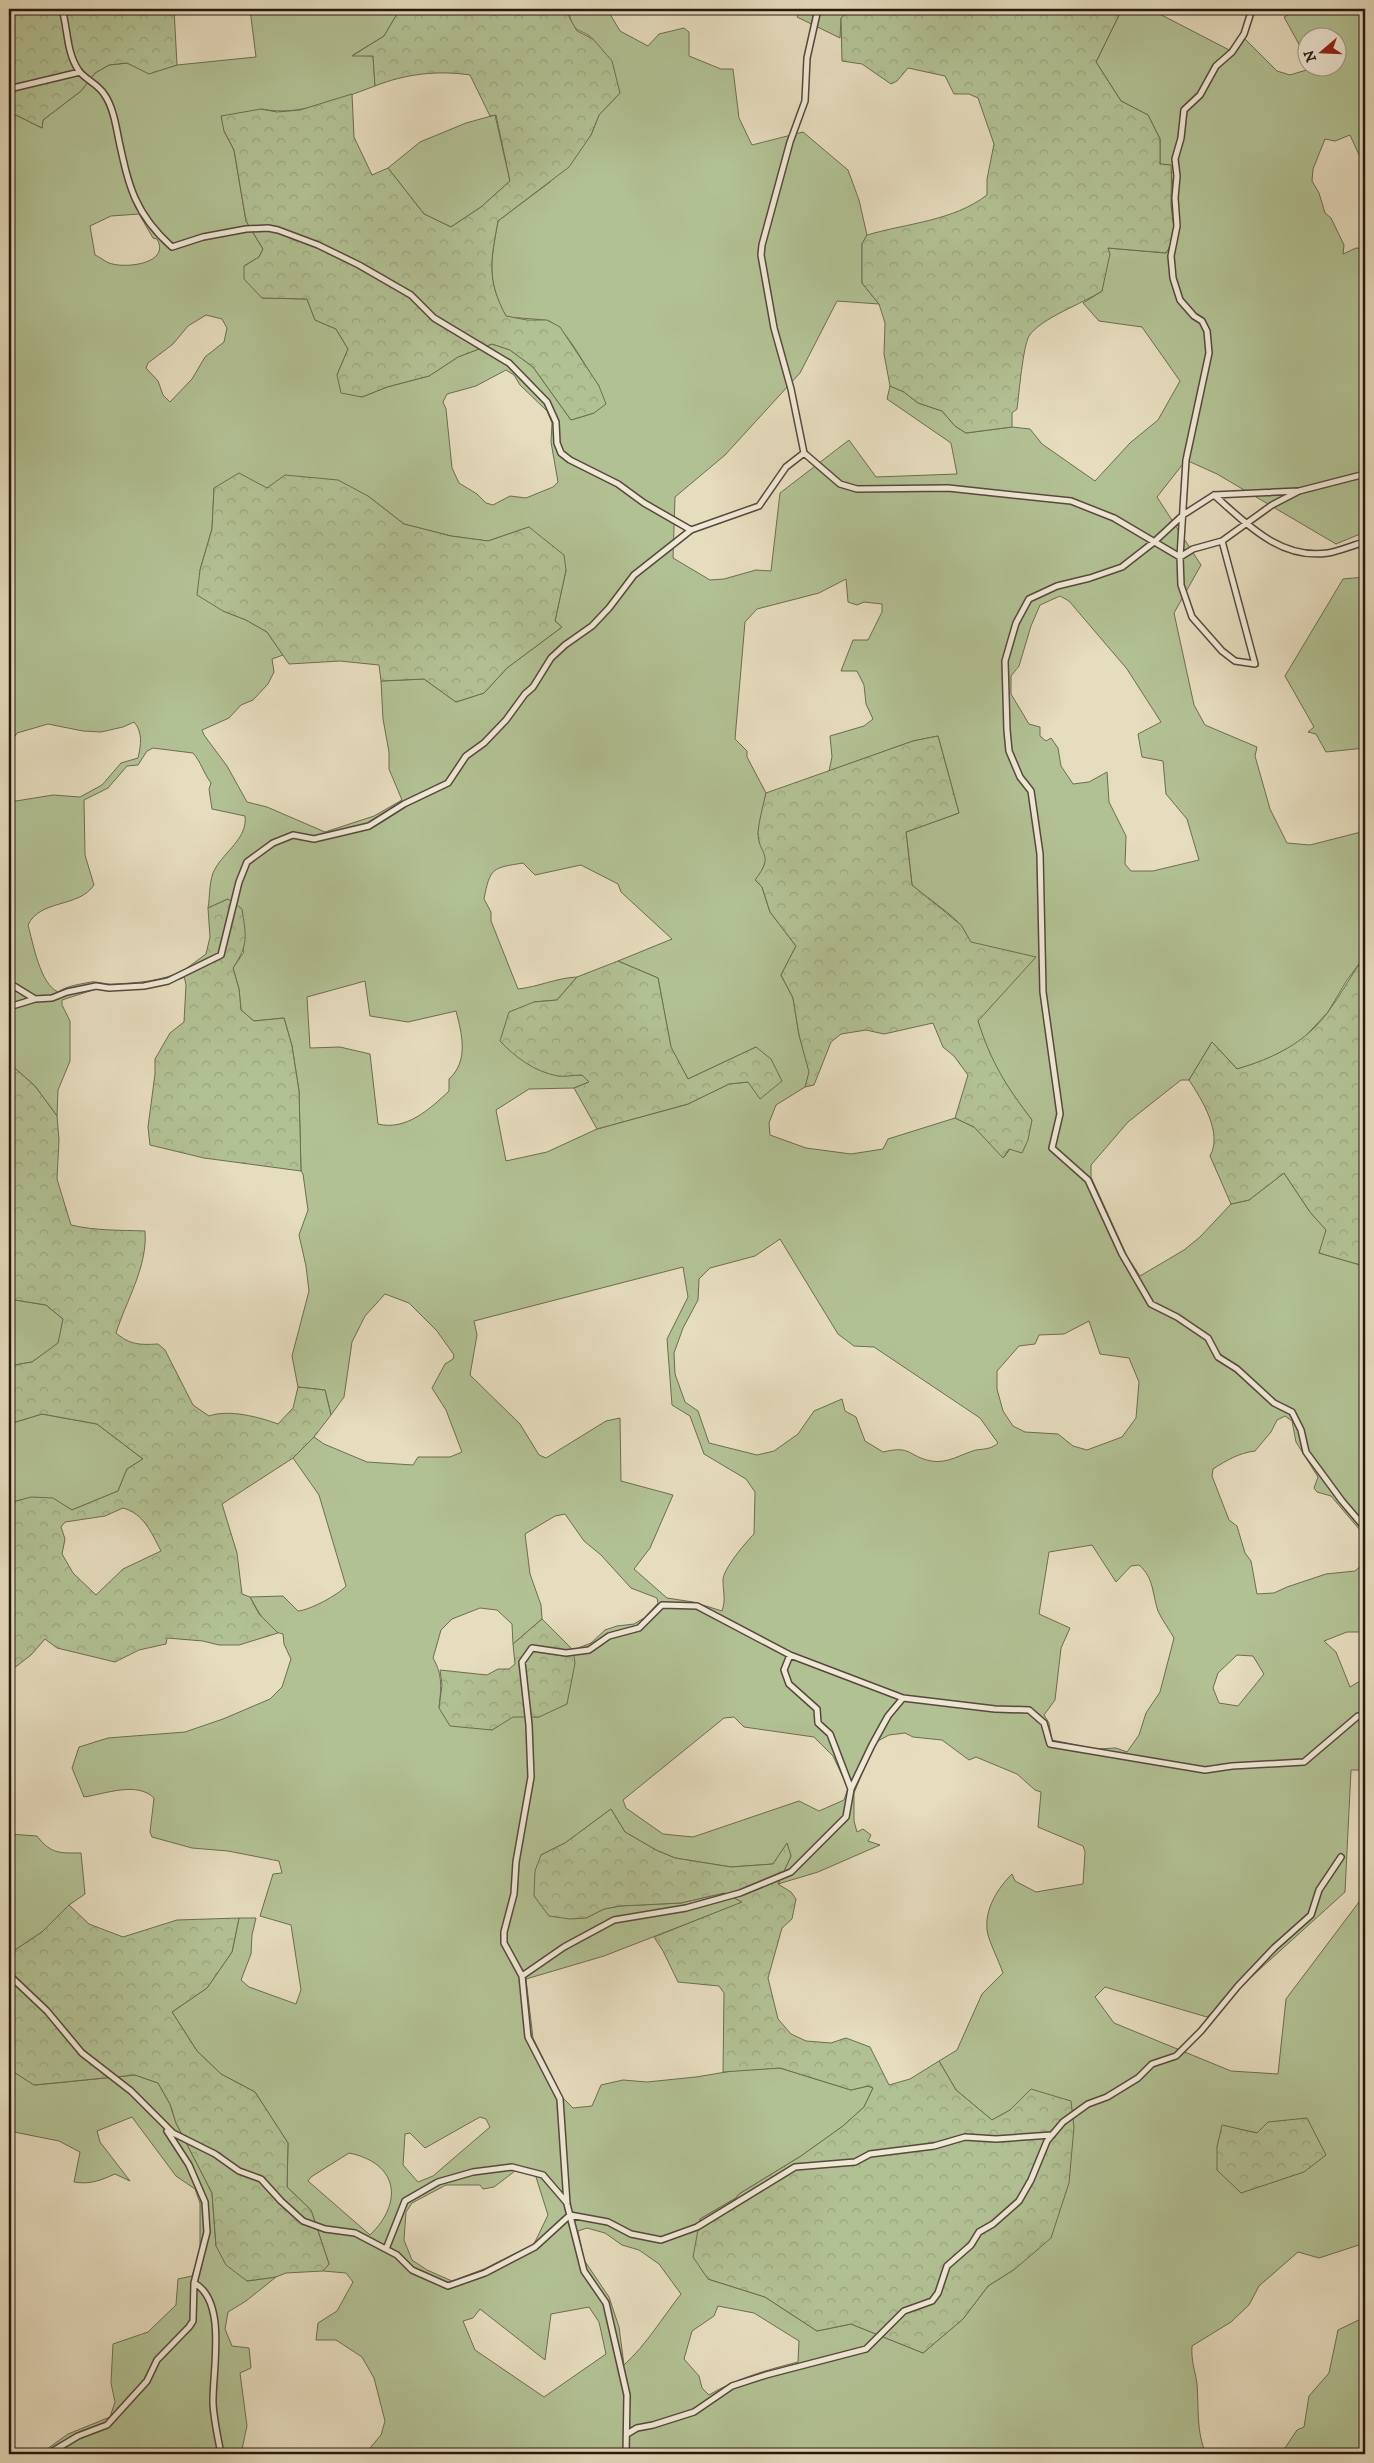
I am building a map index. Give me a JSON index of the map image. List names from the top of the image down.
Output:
{
  "north": "left"
}
